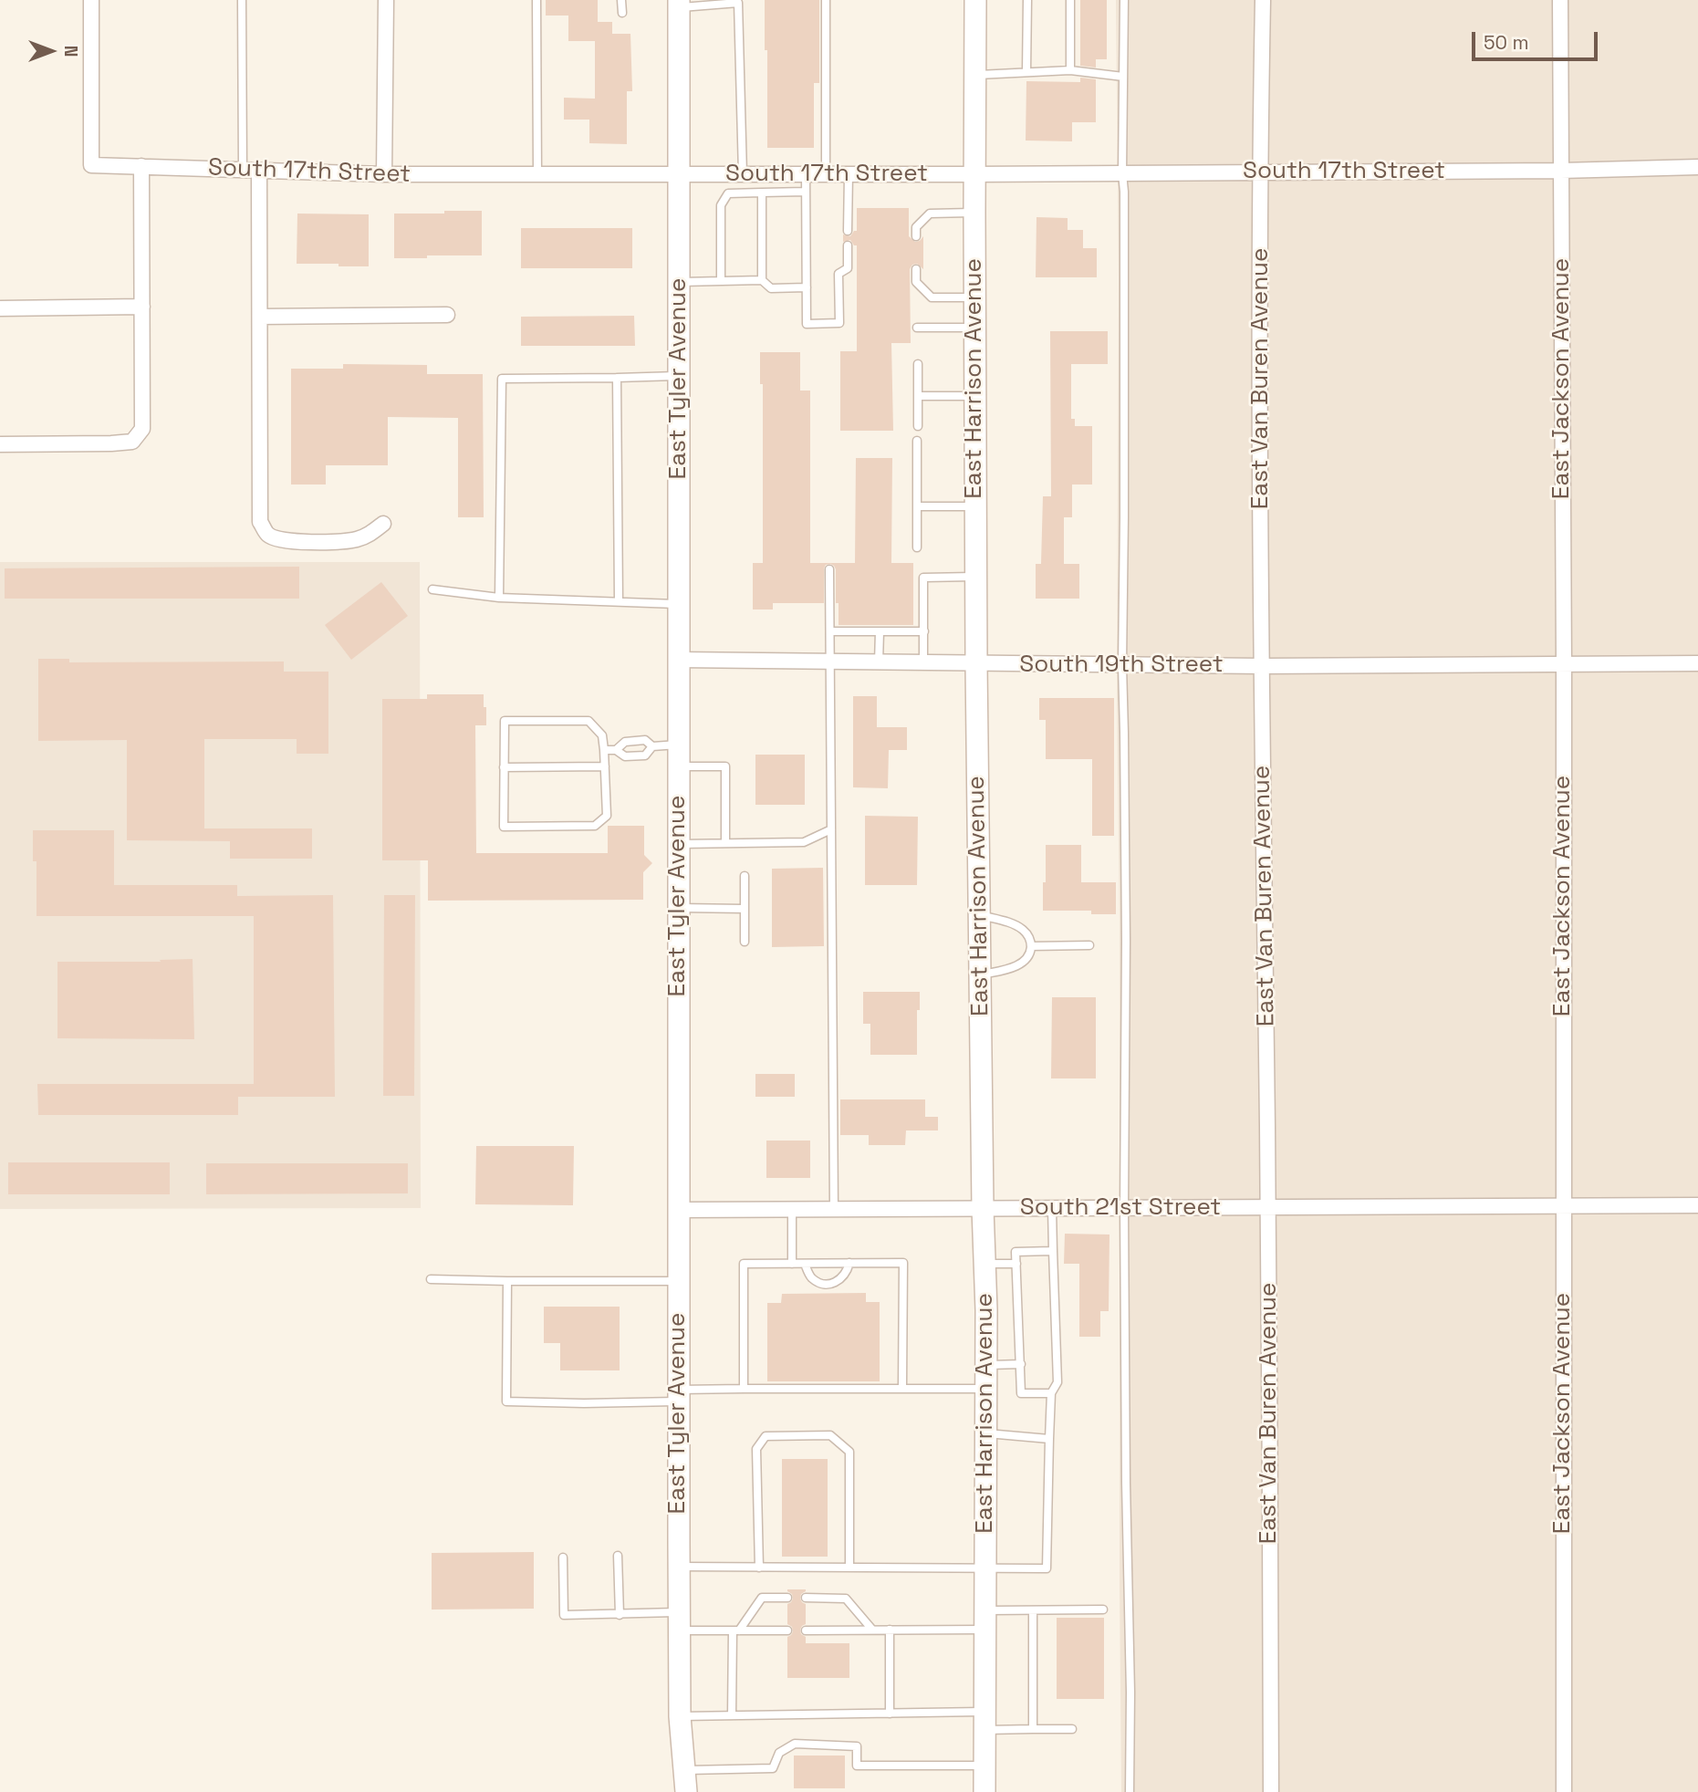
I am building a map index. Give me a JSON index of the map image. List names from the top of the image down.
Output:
{
  "streets": {
    "main road": ["East Tyler Avenue", "East Harrison Avenue"],
    "street": [
      "South 17th Street",
      "East Van Buren Avenue",
      "East Jackson Avenue",
      "South 19th Street",
      "South 21st Street"
    ]
  },
  "crossings": [
    ["South 17th Street", "East Tyler Avenue"],
    ["South 17th Street", "East Harrison Avenue"],
    ["South 17th Street", "East Van Buren Avenue"],
    ["South 17th Street", "East Jackson Avenue"],
    ["East Tyler Avenue", "South 19th Street"],
    ["East Tyler Avenue", "South 21st Street"],
    ["East Harrison Avenue", "South 19th Street"],
    ["East Harrison Avenue", "South 21st Street"],
    ["East Van Buren Avenue", "South 19th Street"],
    ["East Van Buren Avenue", "South 21st Street"],
    ["East Jackson Avenue", "South 19th Street"],
    ["East Jackson Avenue", "South 21st Street"]
  ],
  "scale_bar": "50 m",
  "north": "right"
}
